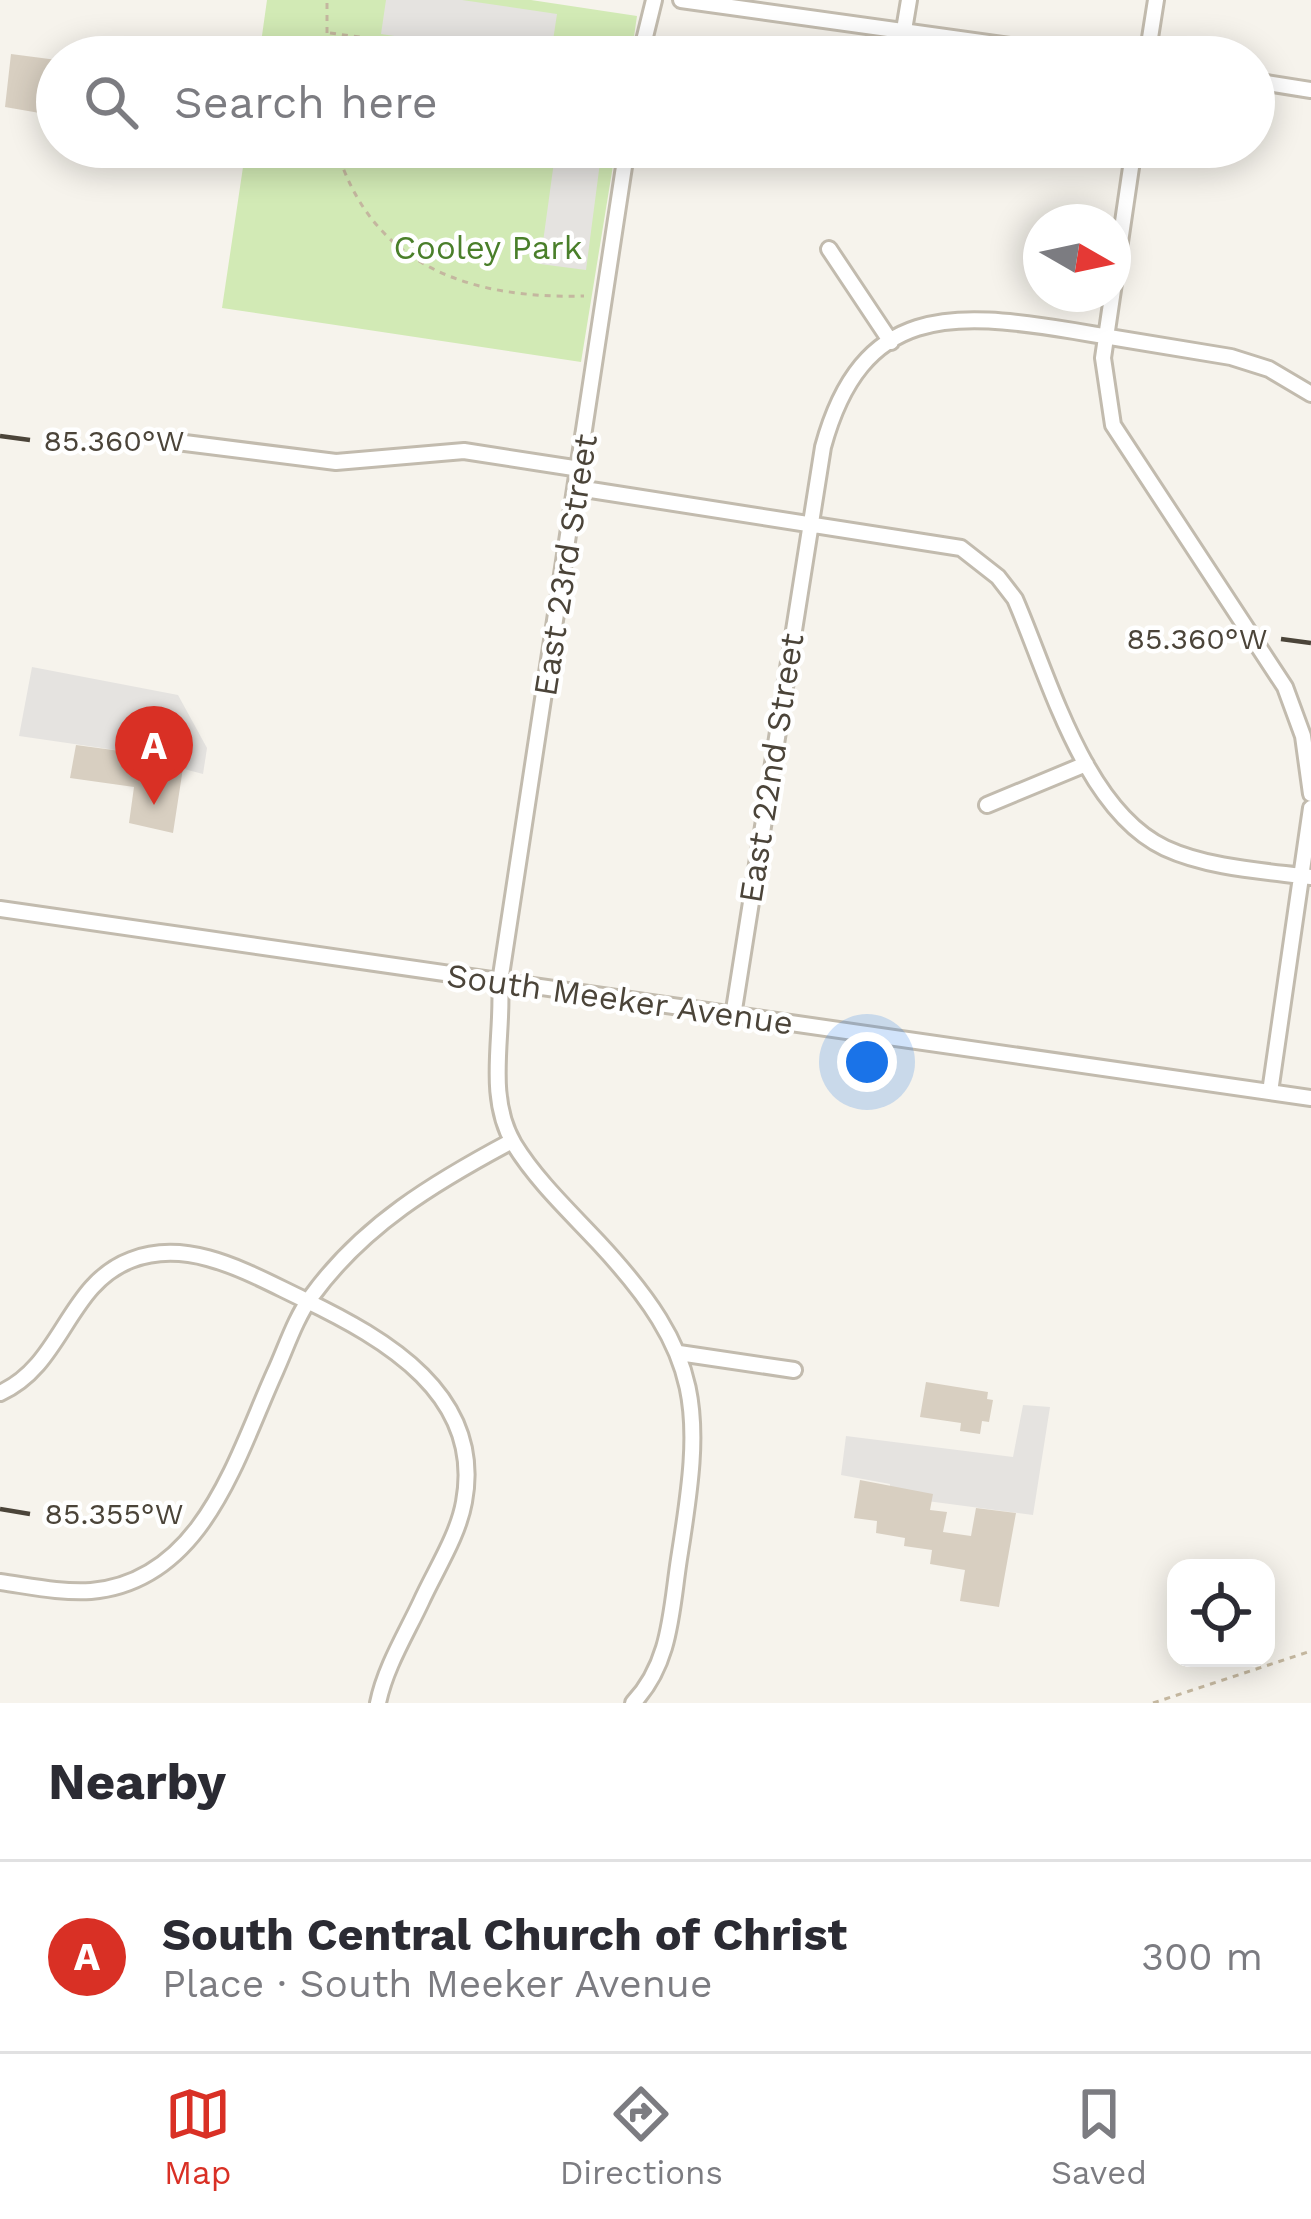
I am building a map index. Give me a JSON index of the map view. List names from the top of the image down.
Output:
{
  "streets": {
    "street": ["East 23rd Street", "East 22nd Street", "South Meeker Avenue"]
  },
  "crossings": [
    ["East 23rd Street", "South Meeker Avenue"],
    ["East 22nd Street", "South Meeker Avenue"]
  ],
  "parks": ["Cooley Park"],
  "north": "right",
  "page": {
    "search": "Search here",
    "pins": "A",
    "heading": "Nearby",
    "list": [
      {
        "mark": "A",
        "name": "South Central Church of Christ",
        "note": "Place · South Meeker Avenue",
        "value": "300 m"
      }
    ],
    "nav": ["Map", "Directions", "Saved"]
  },
  "coordinates": ["85.360°W", "85.355°W"]
}
